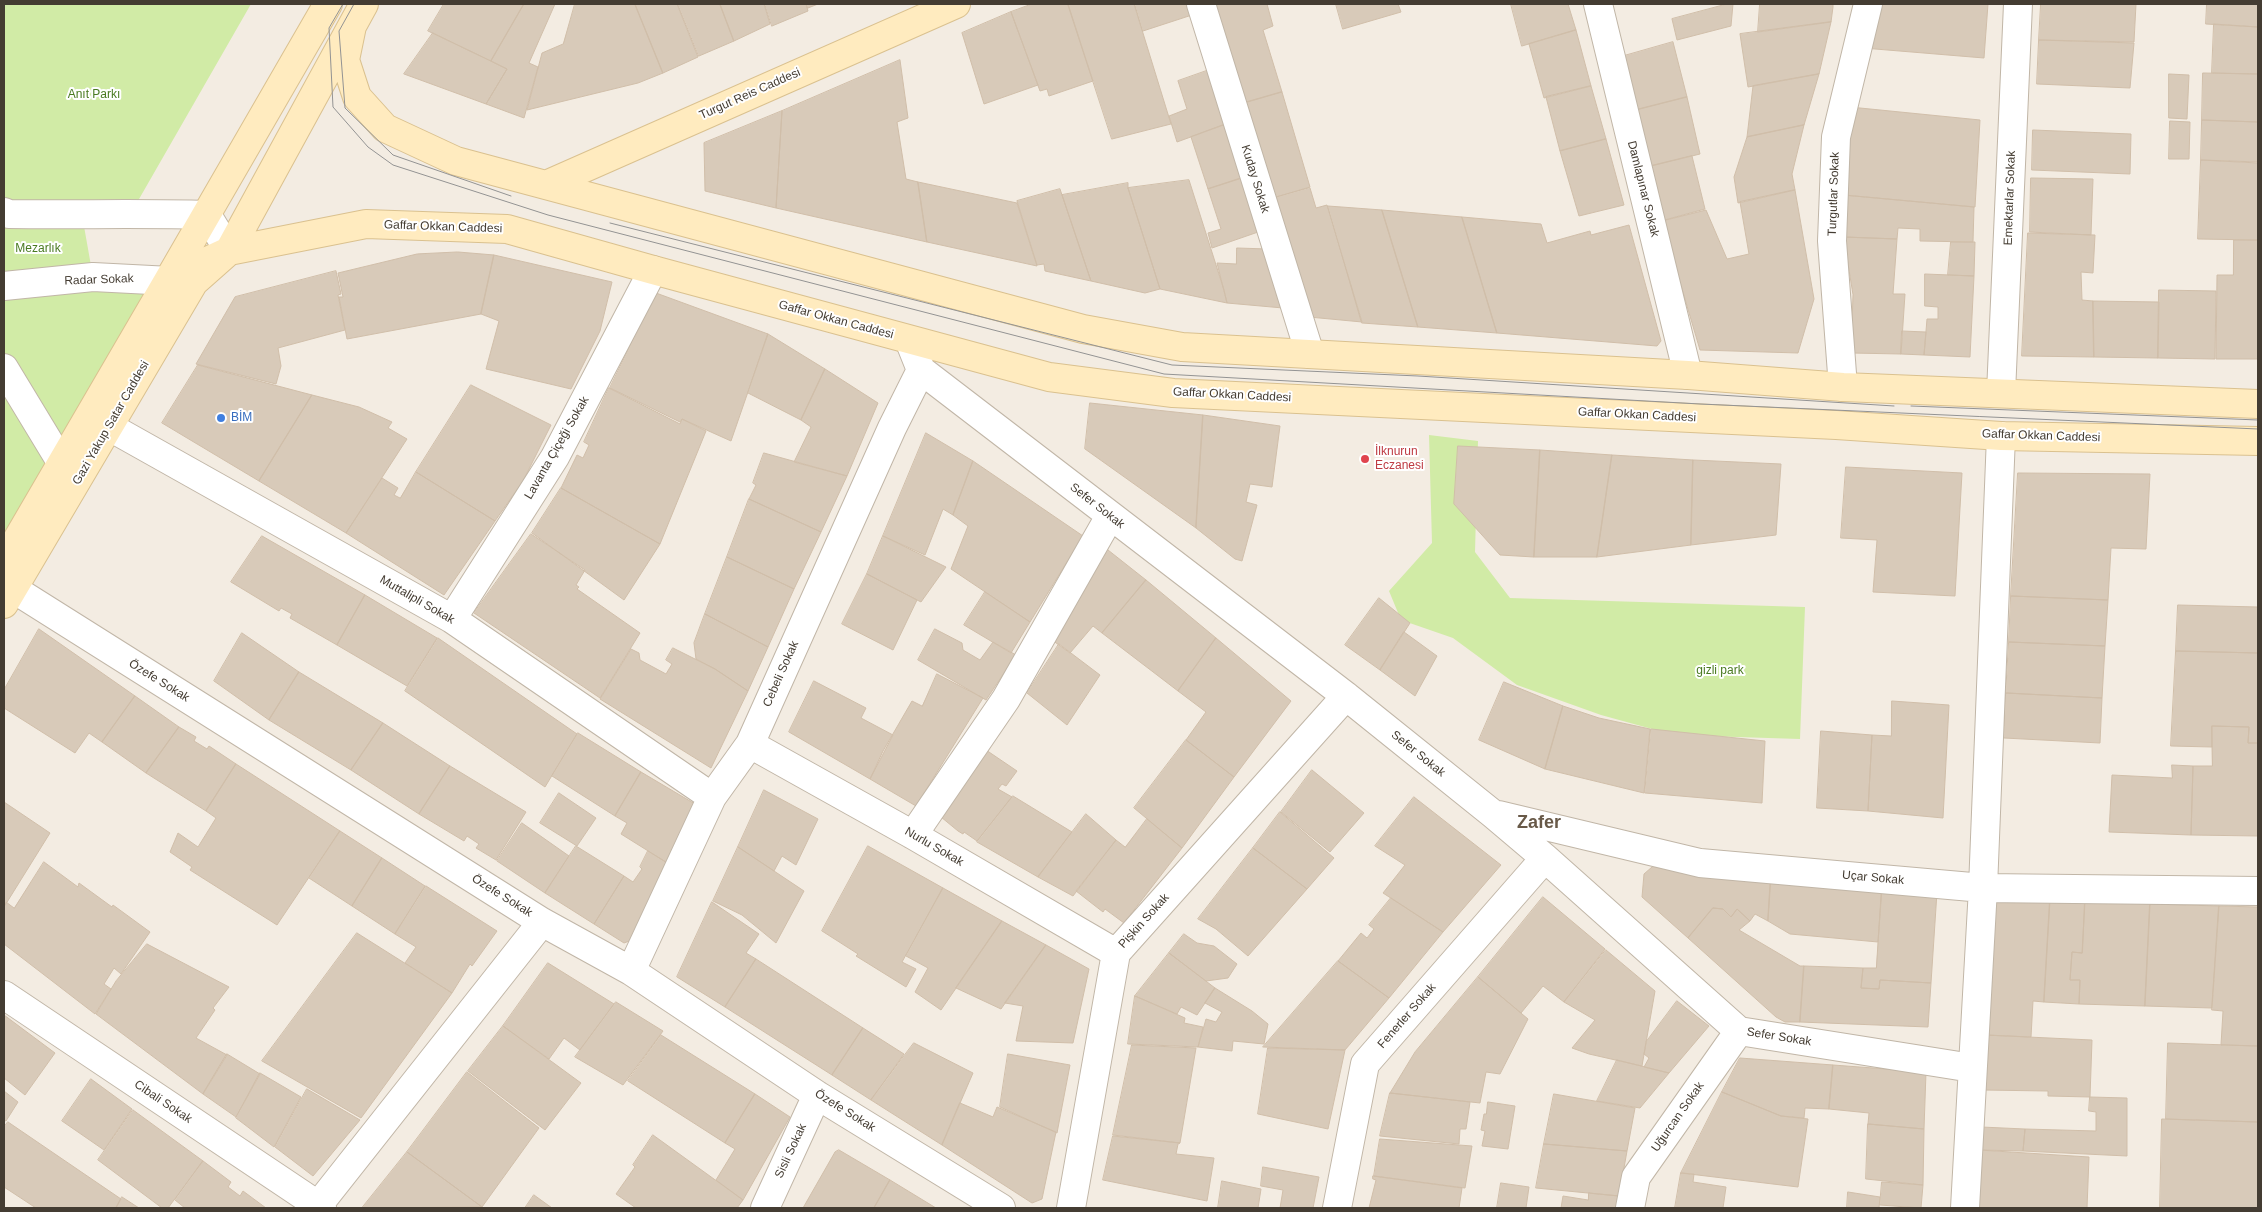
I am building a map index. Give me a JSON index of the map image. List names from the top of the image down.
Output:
{
  "streets": {
    "main road": ["Turgut Reis Caddesi", "Gaffar Okkan Caddesi", "Gazi Yakup Satar Caddesi"],
    "street": [
      "Kuday Sokak",
      "Damlapınar Sokak",
      "Turgutlar Sokak",
      "Emektarlar Sokak",
      "Radar Sokak",
      "Lavanta Çiçeği Sokak",
      "Sefer Sokak",
      "Muttalipli Sokak",
      "Cebeli Sokak",
      "Özefe Sokak",
      "Nurlu Sokak",
      "Uçar Sokak",
      "Pişkin Sokak",
      "Fenerler Sokak",
      "Cibali Sokak",
      "Uğurcan Sokak",
      "Sisli Sokak"
    ]
  },
  "crossings": [
    ["Gaffar Okkan Caddesi", "Lavanta Çiçeği Sokak"],
    ["Radar Sokak", "Gazi Yakup Satar Caddesi"],
    ["Gazi Yakup Satar Caddesi", "Muttalipli Sokak"],
    ["Gazi Yakup Satar Caddesi", "Özefe Sokak"],
    ["Lavanta Çiçeği Sokak", "Muttalipli Sokak"],
    ["Sefer Sokak", "Cebeli Sokak"],
    ["Sefer Sokak", "Uçar Sokak"],
    ["Sefer Sokak", "Pişkin Sokak"],
    ["Sefer Sokak", "Fenerler Sokak"],
    ["Sefer Sokak", "Uğurcan Sokak"],
    ["Muttalipli Sokak", "Cebeli Sokak"],
    ["Cebeli Sokak", "Özefe Sokak"],
    ["Cebeli Sokak", "Nurlu Sokak"],
    ["Özefe Sokak", "Sisli Sokak"],
    ["Nurlu Sokak", "Pişkin Sokak"]
  ],
  "districts": ["Zafer"],
  "parks": ["Anıt Parkı", "Mezarlık", "gizli park"],
  "places": ["BİM", "İlknurun Eczanesi"]
}
